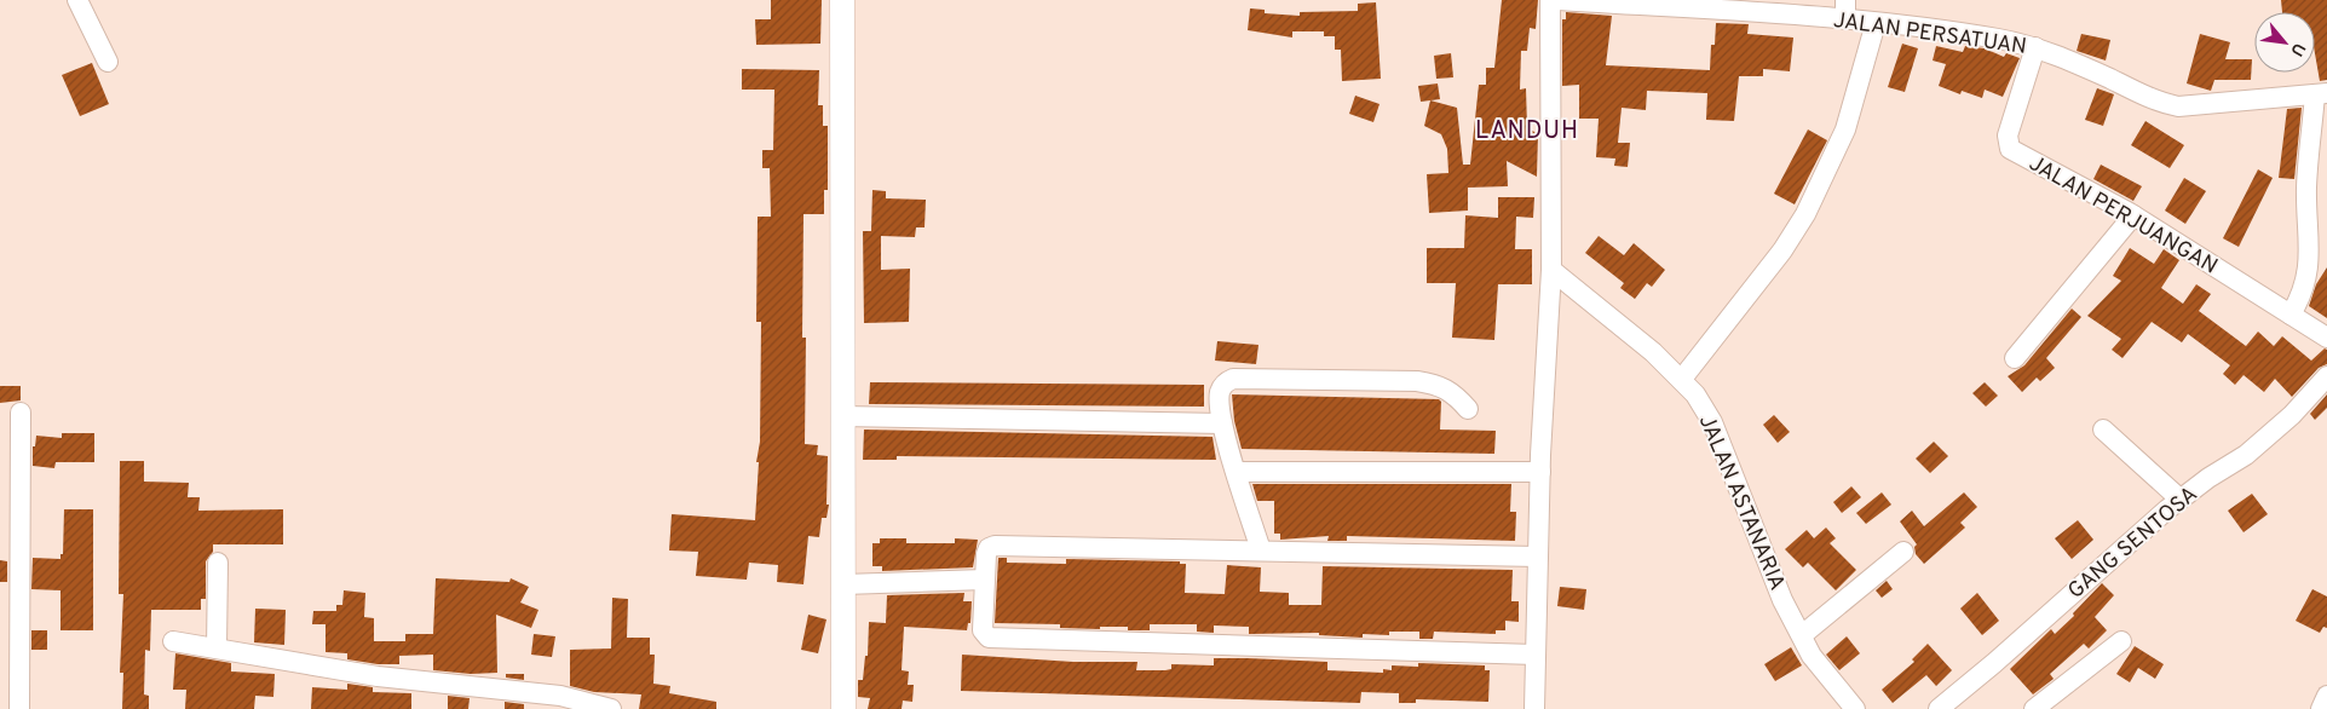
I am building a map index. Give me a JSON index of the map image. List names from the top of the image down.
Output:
{
  "streets": {
    "street": [
      "JALAN PERSATUAN",
      "JALAN PERJUANGAN",
      "JALAN ASTANARIA",
      "GANG SENTOSA"
    ]
  },
  "crossings": [
    ["JALAN PERSATUAN", "JALAN PERJUANGAN"]
  ],
  "districts": ["LANDUH"],
  "north": "bottom right"
}
